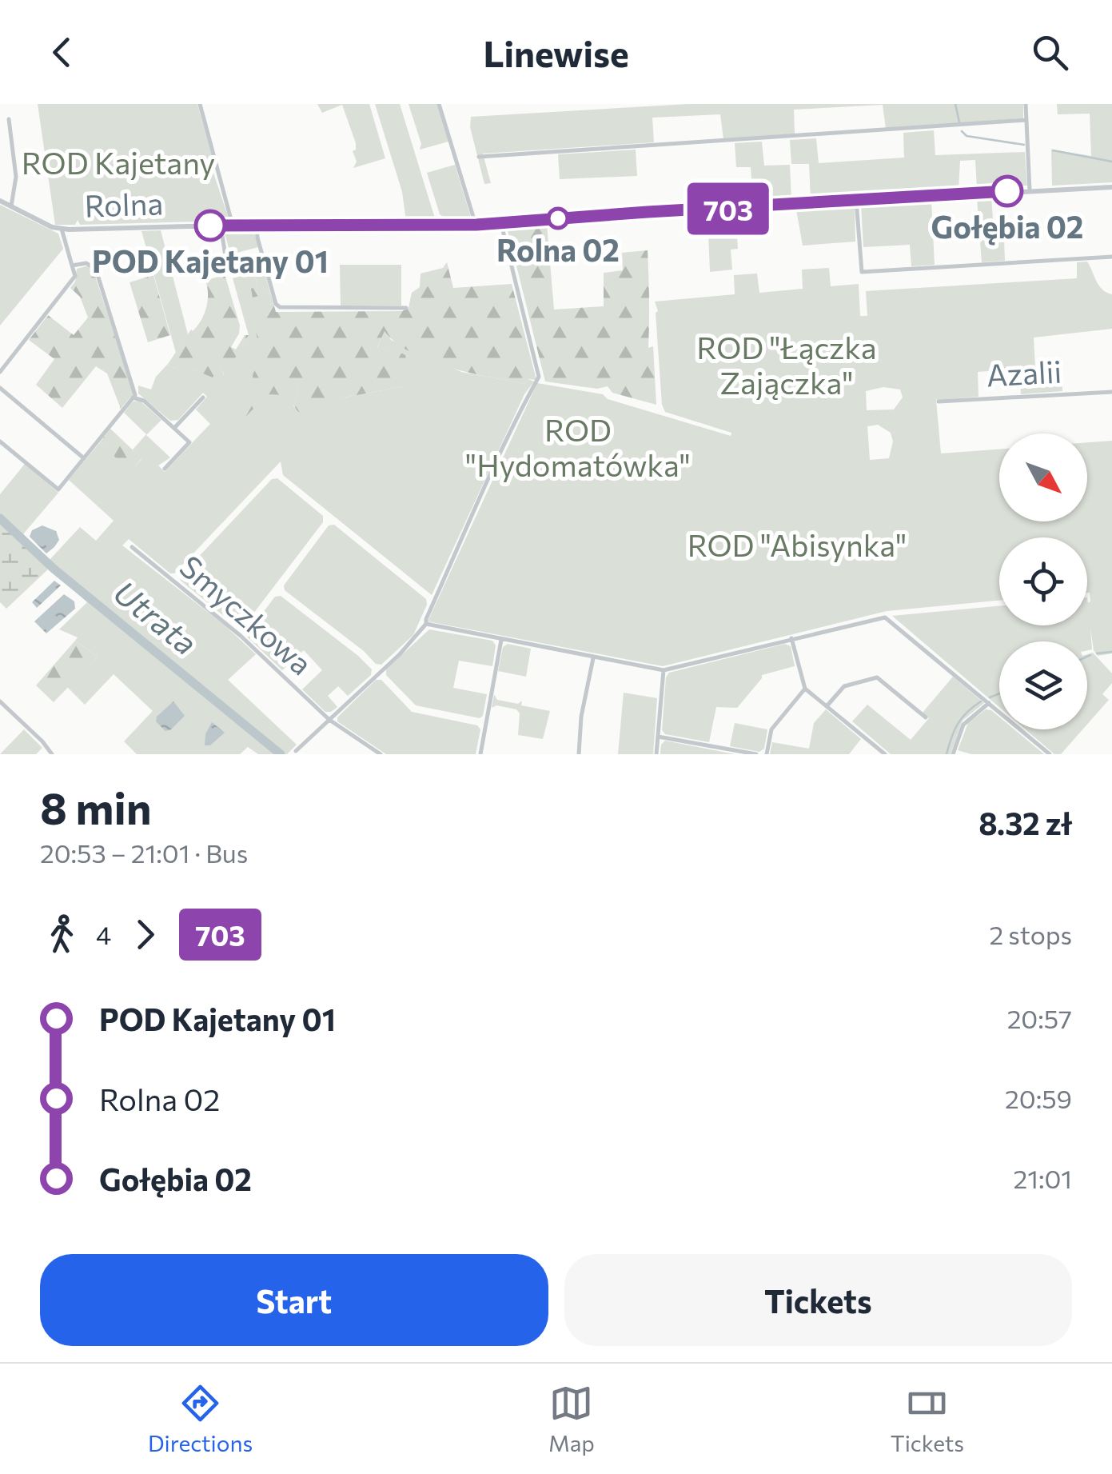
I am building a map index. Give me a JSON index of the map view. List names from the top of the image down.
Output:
{
  "streets": {
    "street": ["Rolna", "Azalii", "Smyczkowa"]
  },
  "water": ["Utrata"],
  "parks": [
    "ROD Kajetany",
    "ROD \"Łączka Zajączka\"",
    "ROD \"Hydomatówka\"",
    "ROD \"Abisynka\""
  ],
  "places": ["Gołębia 02", "Rolna 02", "POD Kajetany 01"],
  "lines": ["bus line 703"],
  "north": "bottom right",
  "page": {
    "header": "Linewise",
    "on_map": "703",
    "heading": ["8 min", "20:53 – 21:01 · Bus", "8.32 zł"],
    "legs": ["4", "703", "2 stops"],
    "list": [
      {
        "name": "POD Kajetany 01",
        "value": "20:57"
      },
      {
        "name": "Rolna 02",
        "value": "20:59"
      },
      {
        "name": "Gołębia 02",
        "value": "21:01"
      }
    ],
    "buttons": ["Start", "Tickets"],
    "tabs": ["Directions", "Map", "Tickets"]
  }
}
